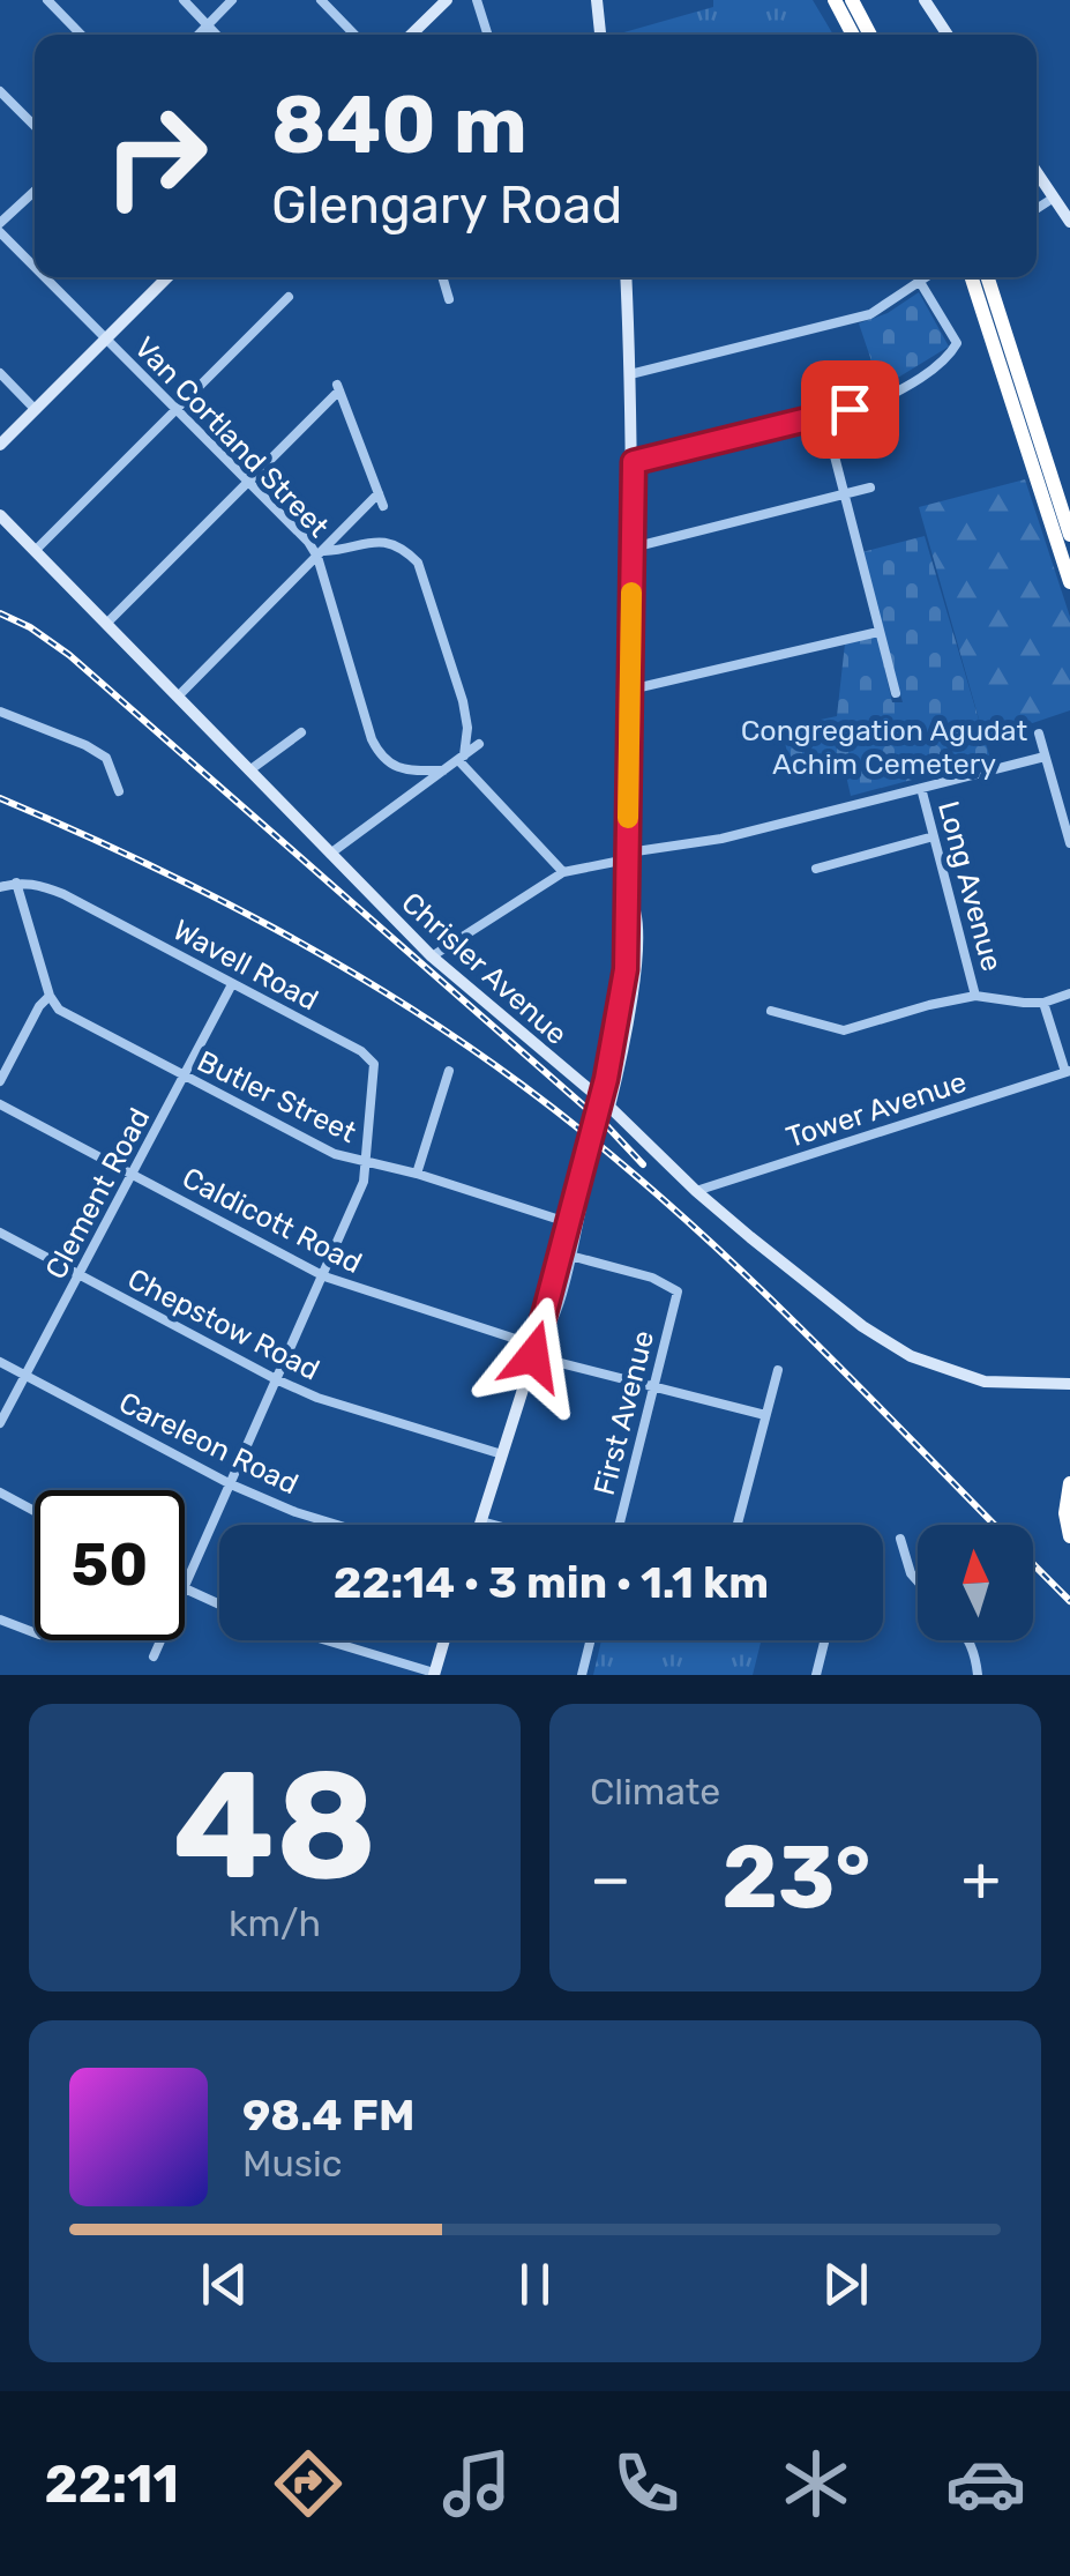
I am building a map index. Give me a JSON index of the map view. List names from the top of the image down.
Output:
{
  "streets": {
    "main road": ["Chrisler Avenue"],
    "street": [
      "Van Cortland Street",
      "Long Avenue",
      "Wavell Road",
      "Butler Street",
      "Tower Avenue",
      "Clement Road",
      "Caldicott Road",
      "Chepstow Road",
      "First Avenue",
      "Careleon Road"
    ]
  },
  "crossings": [
    ["Wavell Road", "Butler Street"],
    ["Wavell Road", "Clement Road"],
    ["Chrisler Avenue", "Tower Avenue"],
    ["Butler Street", "Clement Road"],
    ["Butler Street", "Caldicott Road"],
    ["Clement Road", "Caldicott Road"],
    ["Clement Road", "Chepstow Road"],
    ["Clement Road", "Careleon Road"],
    ["Caldicott Road", "First Avenue"]
  ],
  "parks": ["Congregation Agudat Achim Cemetery"],
  "north": "top",
  "page": {
    "turn": ["840 m", "Glengary Road"],
    "limit": "50",
    "trip": "22:14 · 3 min · 1.1 km",
    "tile": [
      ["48", "km/h"],
      "Climate"
    ],
    "heat": ["−", "23°", "+"],
    "song": ["98.4 FM", "Music"],
    "tabs": "22:11"
  }
}
